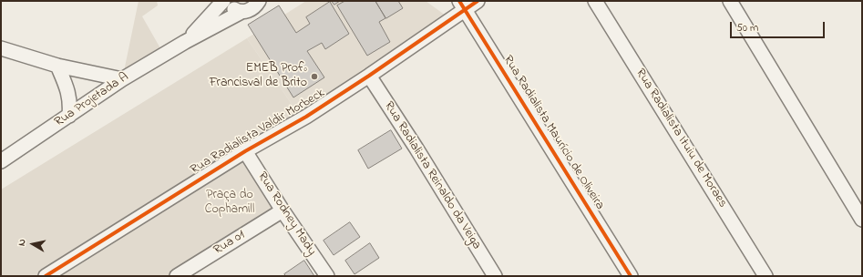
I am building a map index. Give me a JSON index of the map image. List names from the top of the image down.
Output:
{
  "streets": {
    "street": [
      "Rua Projetada A",
      "Rua Radialista Valdir Morbeck",
      "Rua Radialista Maurício de Oliveira",
      "Rua Radialista Ituiu de Moraes",
      "Rua Radialista Reinaldo da Veiga",
      "Rua Rodney Mady",
      "Rua 01"
    ]
  },
  "crossings": [
    ["Rua Radialista Valdir Morbeck", "Rua Radialista Maurício de Oliveira"],
    ["Rua Radialista Valdir Morbeck", "Rua Radialista Reinaldo da Veiga"],
    ["Rua Radialista Valdir Morbeck", "Rua Rodney Mady"],
    ["Rua Rodney Mady", "Rua 01"]
  ],
  "parks": ["Praça do Cophamill"],
  "places": ["EMEB Profº Francisval de Brito"],
  "scale_bar": "50 m",
  "north": "left"
}
